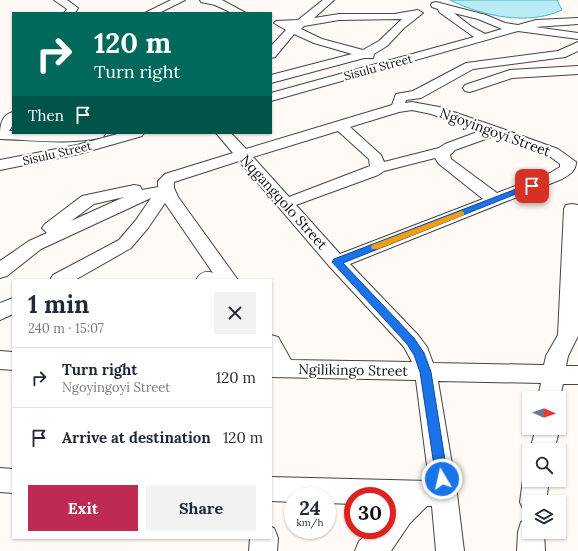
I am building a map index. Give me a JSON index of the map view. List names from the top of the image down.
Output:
{
  "streets": {
    "street": [
      "Sisulu Street",
      "Ngoyingoyi Street",
      "Nqgangqolo Street",
      "Ngilikingo Street"
    ]
  },
  "crossings": [
    ["Ngoyingoyi Street", "Nqgangqolo Street"],
    ["Nqgangqolo Street", "Ngilikingo Street"]
  ],
  "north": "right",
  "page": {
    "turn": ["120 m", "Turn right"],
    "then": "Then",
    "heading": ["1 min", "240 m · 15:07"],
    "list": [
      {
        "name": "Turn right",
        "note": "Ngoyingoyi Street",
        "value": "120 m"
      },
      {
        "name": "Arrive at destination",
        "value": "120 m"
      }
    ],
    "buttons": ["Exit", "Share"],
    "speed": "24 km/h",
    "limit": "30"
  }
}
